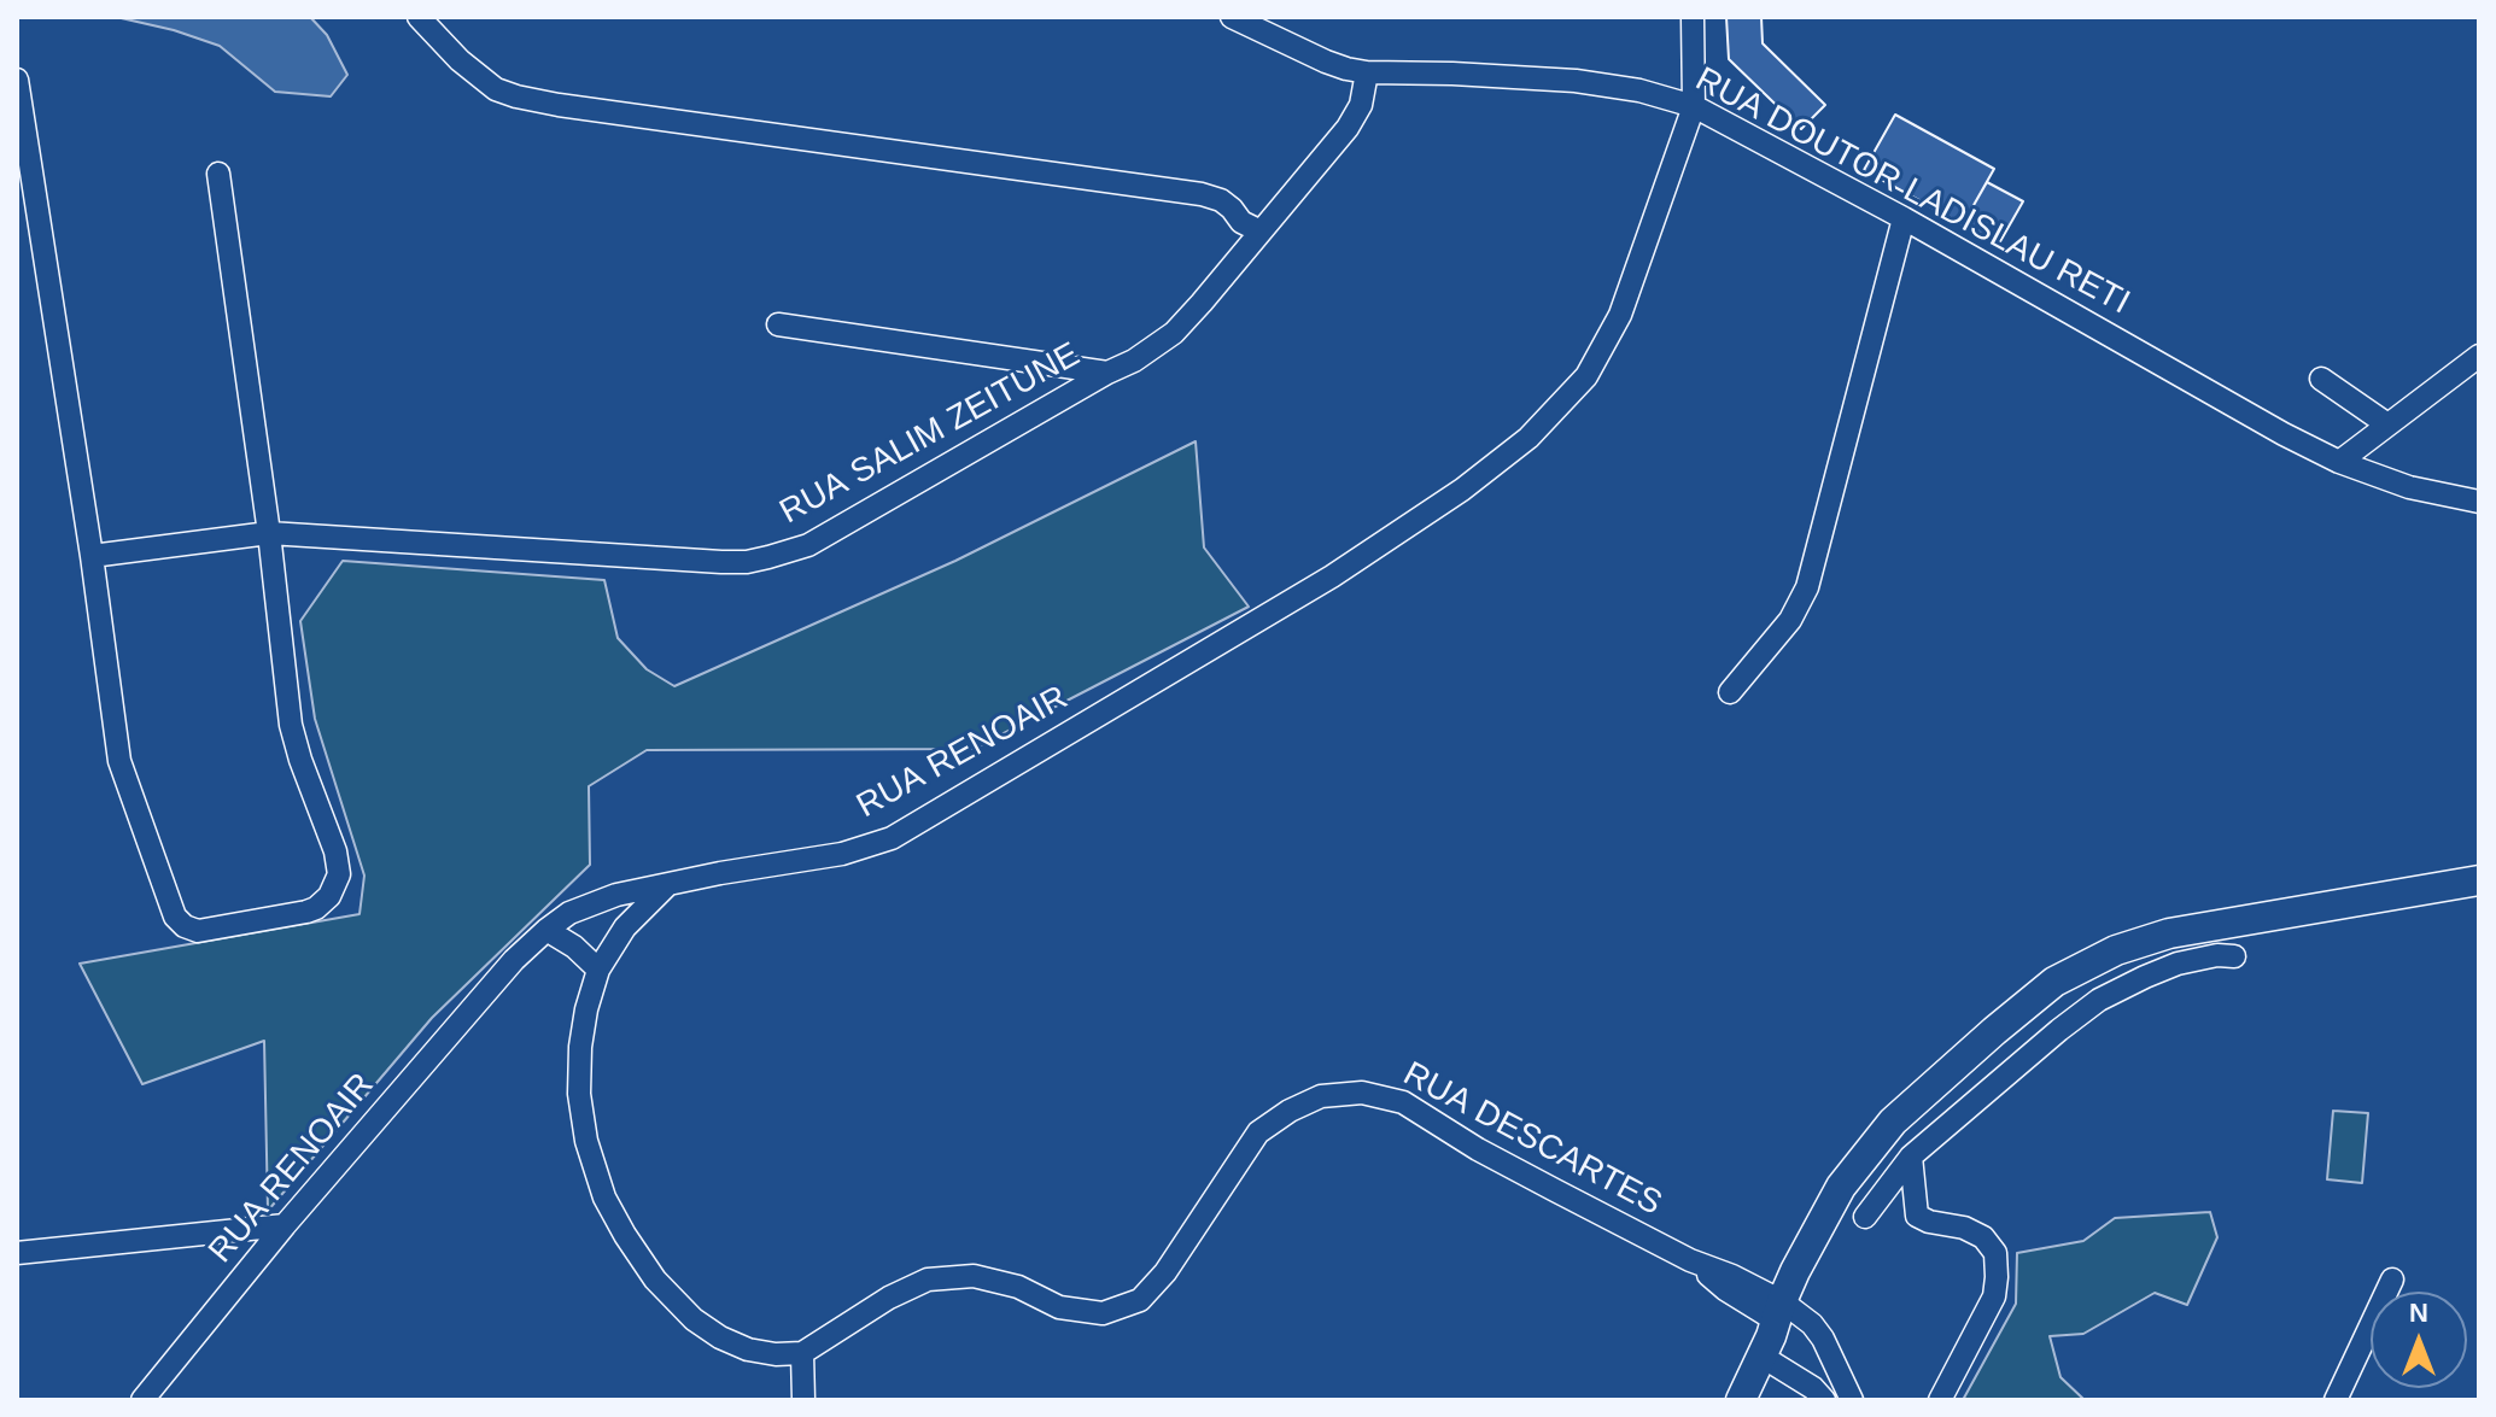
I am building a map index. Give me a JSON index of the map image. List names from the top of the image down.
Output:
{
  "streets": {
    "street": [
      "RUA DOUTOR LADISLAU RETI",
      "RUA SALIM ZEITUNE",
      "RUA RENOAIR",
      "RUA DESCARTES"
    ]
  },
  "crossings": [
    ["RUA DOUTOR LADISLAU RETI", "RUA SALIM ZEITUNE"],
    ["RUA DOUTOR LADISLAU RETI", "RUA RENOAIR"]
  ],
  "north": "top"
}
